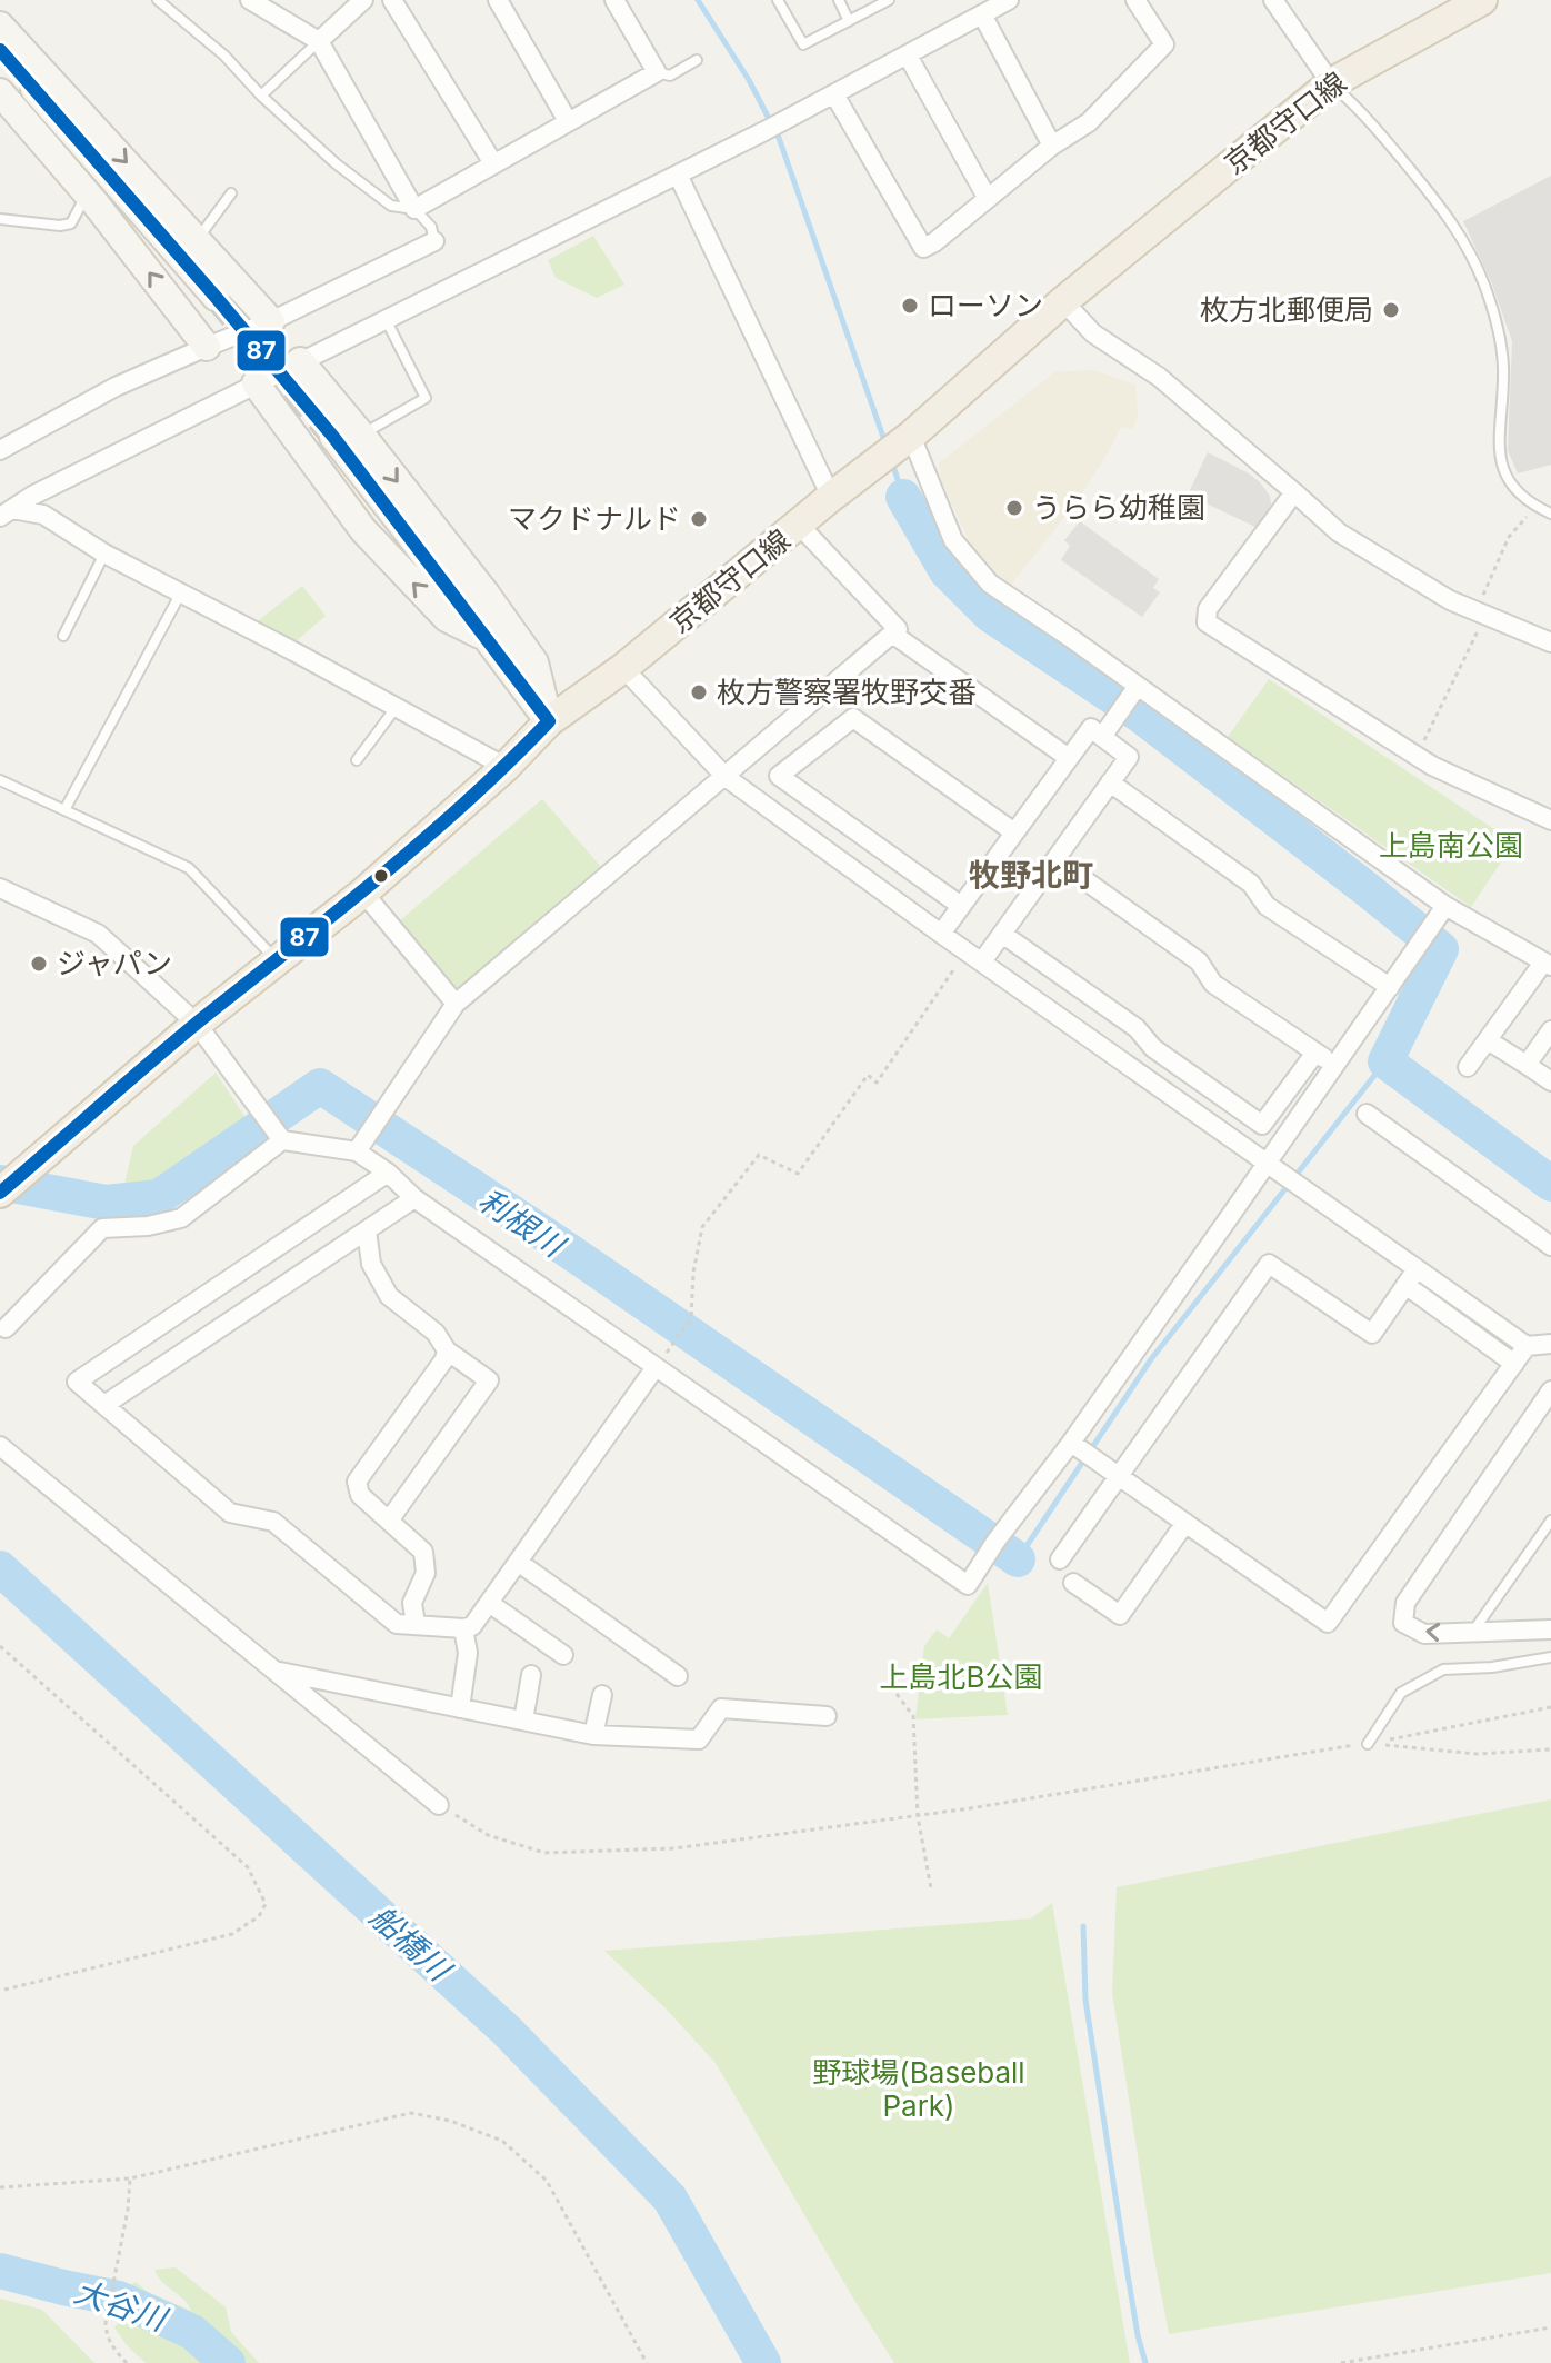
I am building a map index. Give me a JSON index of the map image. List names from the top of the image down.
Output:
{
  "streets": {
    "main road": ["京都守口線"]
  },
  "districts": ["牧野北町"],
  "water": ["利根川", "船橋川", "大谷川"],
  "parks": ["上島南公園", "上島北B公園", "野球場(Baseball Park)"],
  "places": [
    "ローソン",
    "枚方北郵便局",
    "うらら幼稚園",
    "マクドナルド",
    "枚方警察署牧野交番",
    "ジャパン"
  ],
  "lines": ["transit line 87"]
}
